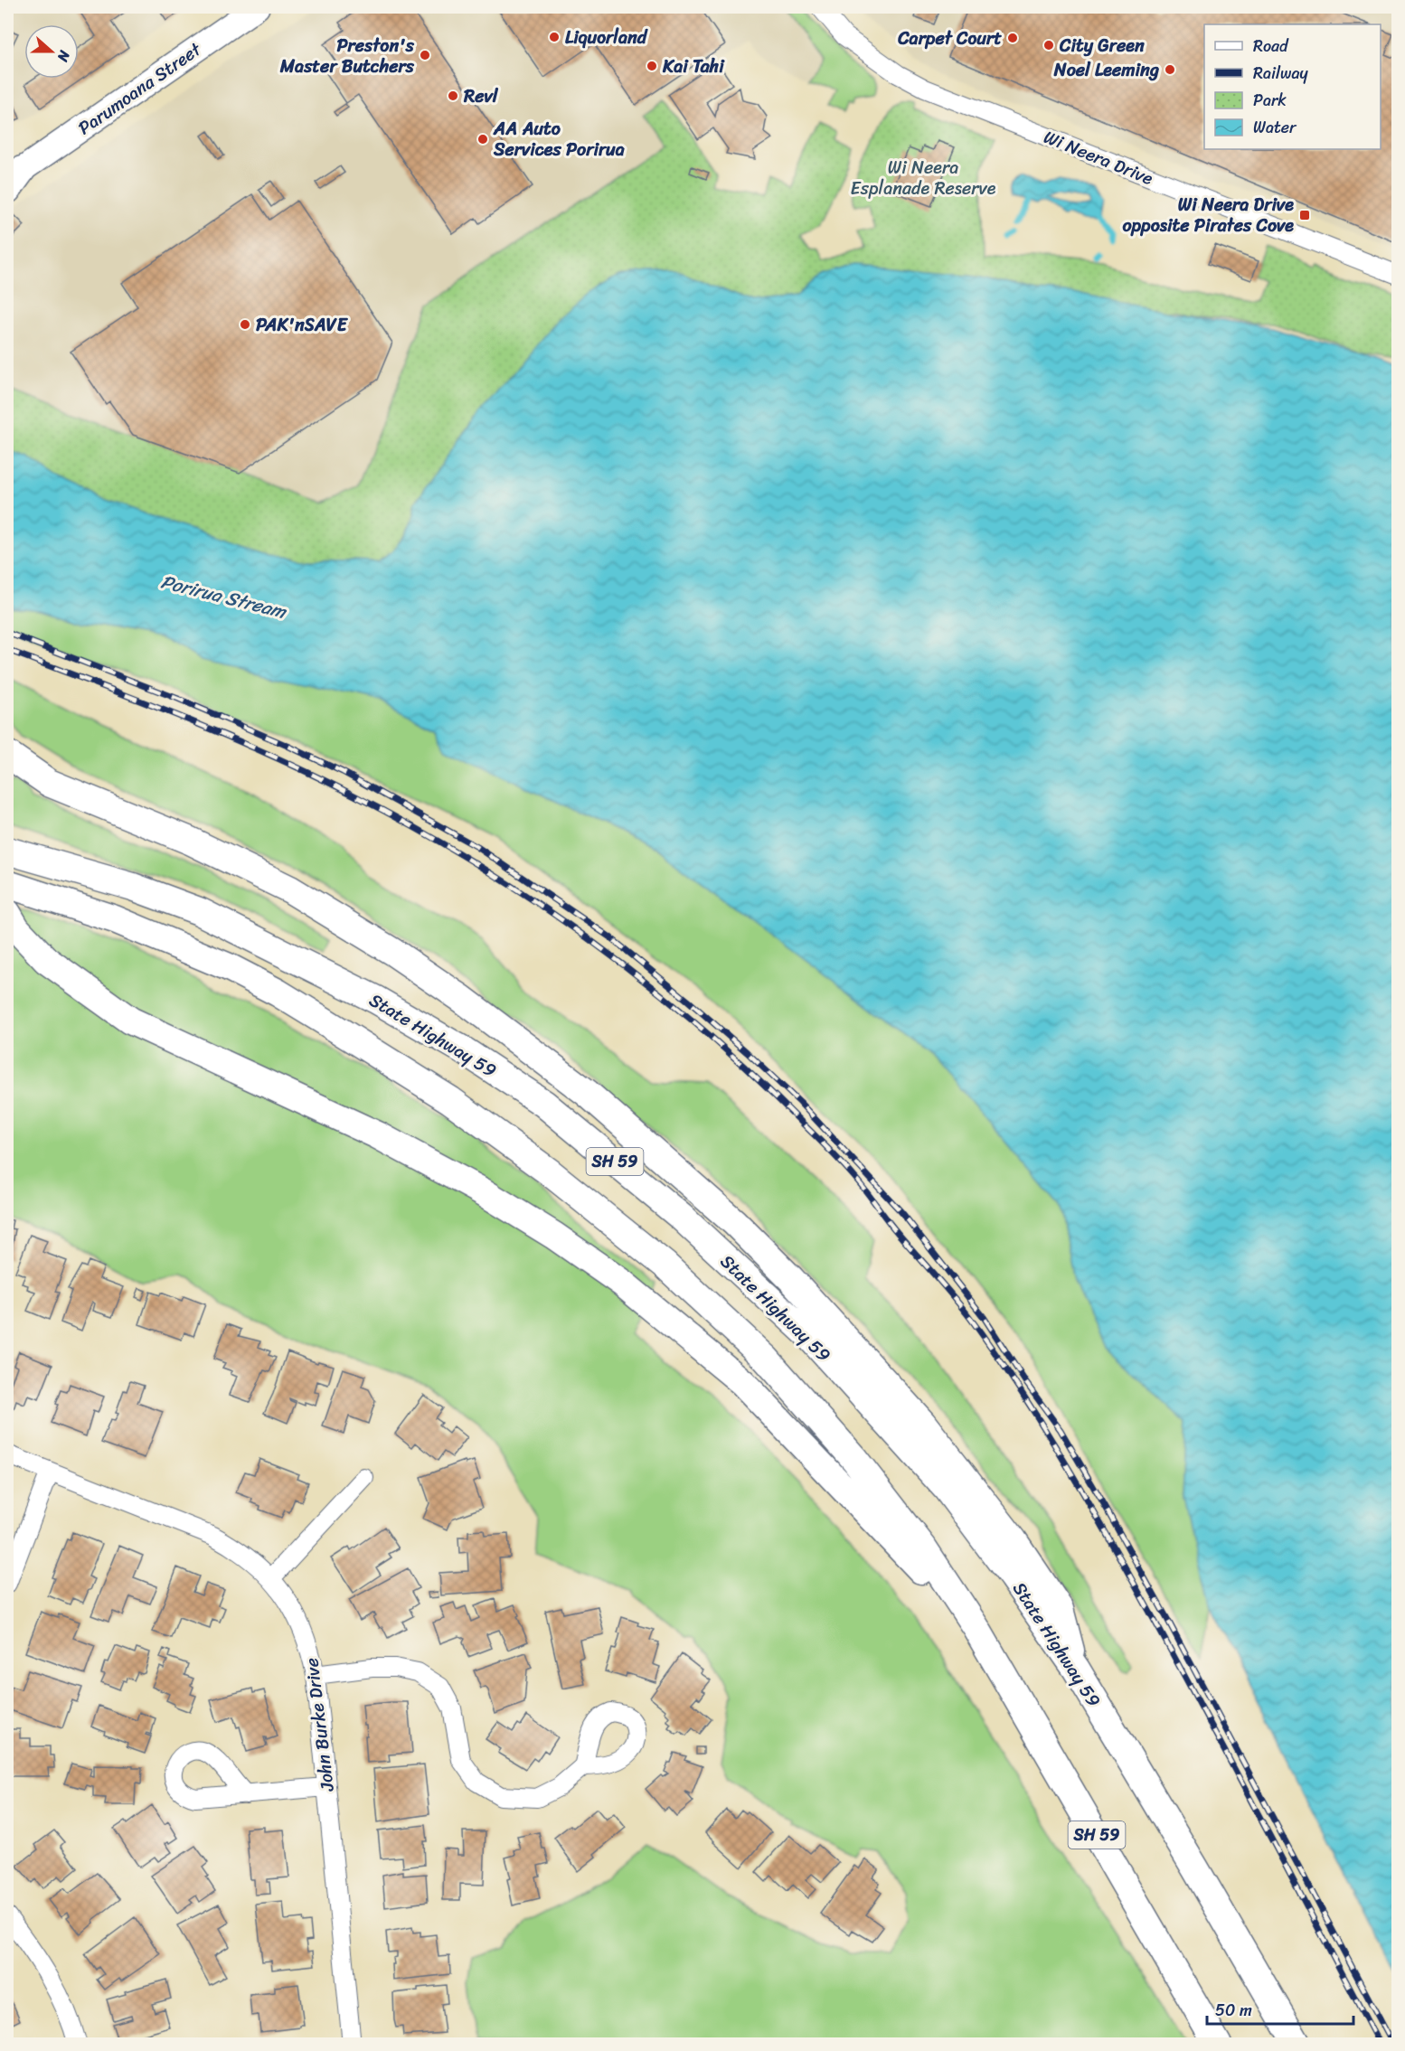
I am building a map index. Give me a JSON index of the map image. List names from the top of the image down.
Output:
{
  "streets": {
    "main road": ["Parumoana Street", "State Highway 59", "SH 59"],
    "street": ["Wi Neera Drive", "John Burke Drive"]
  },
  "water": ["Porirua Stream"],
  "parks": ["Wi Neera Esplanade Reserve"],
  "places": {
    "other": [
      "Liquorland",
      "Carpet Court",
      "City Green",
      "Preston's Master Butchers",
      "Kai Tahi",
      "Noel Leeming",
      "Revl",
      "AA Auto Services Porirua",
      "PAK'nSAVE"
    ],
    "transit": ["Wi Neera Drive opposite Pirates Cove"]
  },
  "legend": [
    "Road",
    "Railway",
    "Park",
    "Water"
  ],
  "scale_bar": "50 m",
  "north": "right"
}
